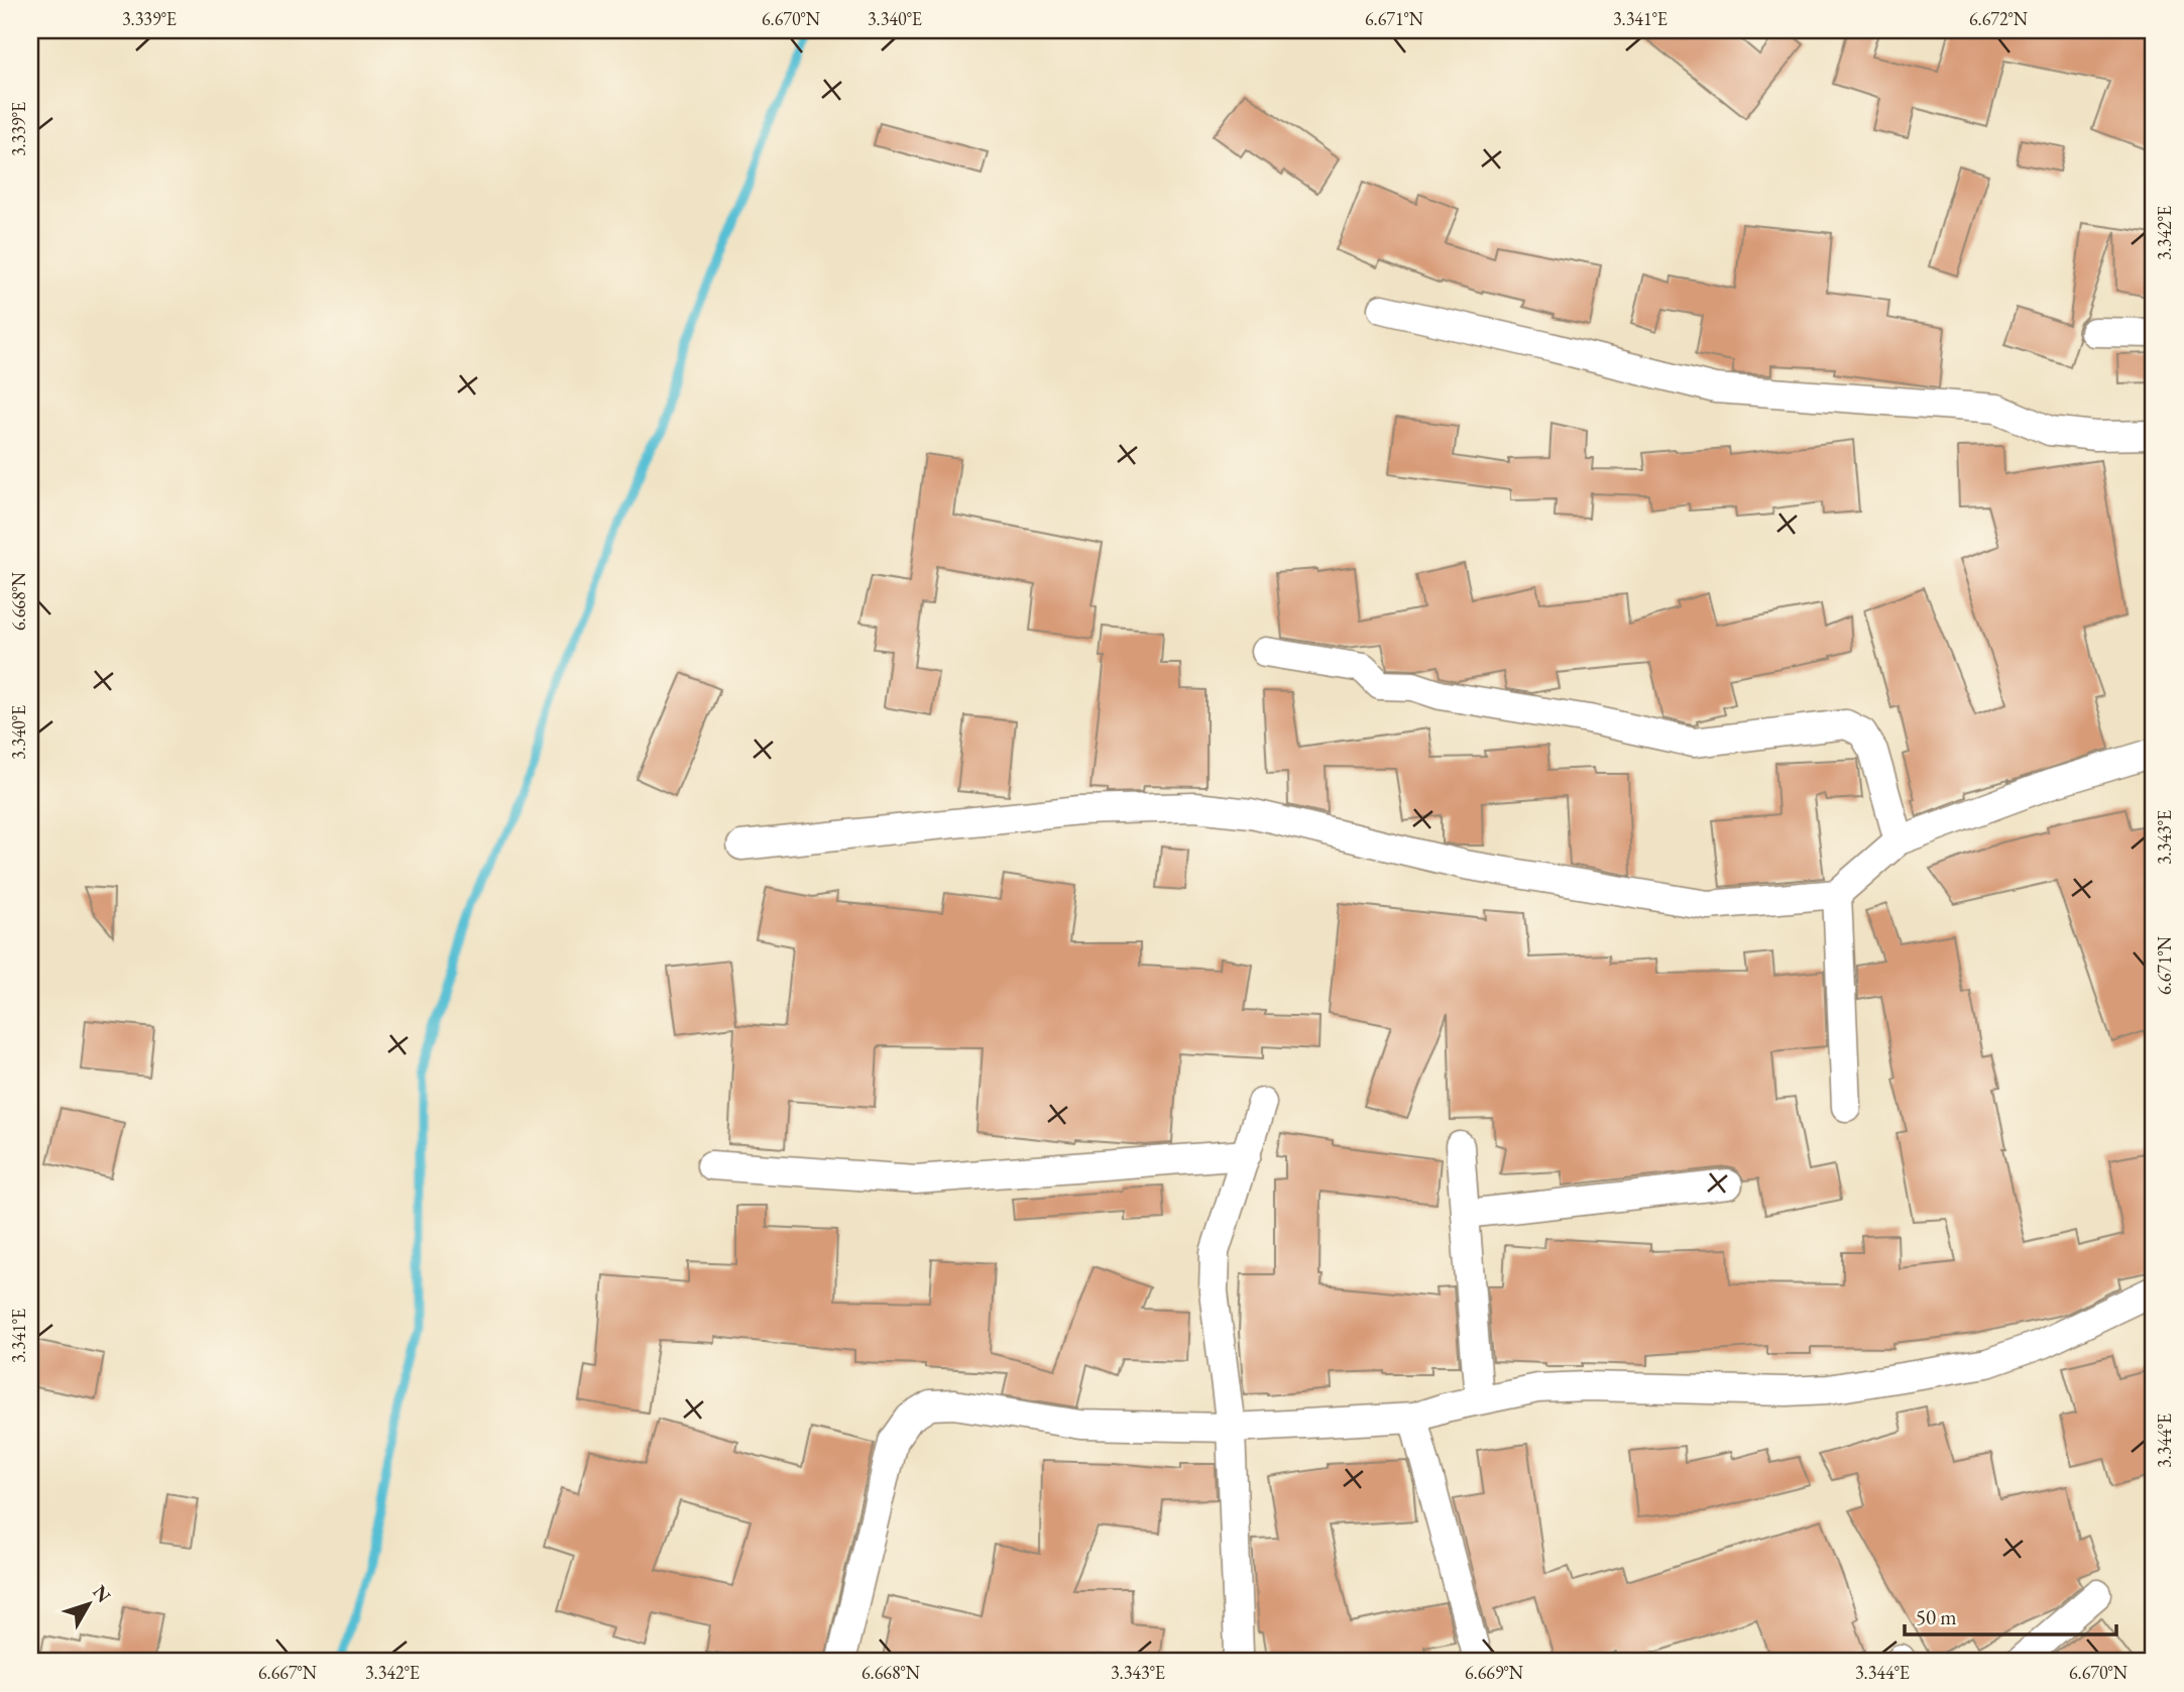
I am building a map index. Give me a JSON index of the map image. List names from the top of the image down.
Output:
{
  "scale_bar": "50 m",
  "north": "top right",
  "coordinates": [
    "3.339°E",
    "6.670°N",
    "3.340°E",
    "6.671°N",
    "3.341°E",
    "6.672°N",
    "3.342°E",
    "6.668°N",
    "3.343°E",
    "3.344°E",
    "6.667°N",
    "6.669°N"
  ]
}
